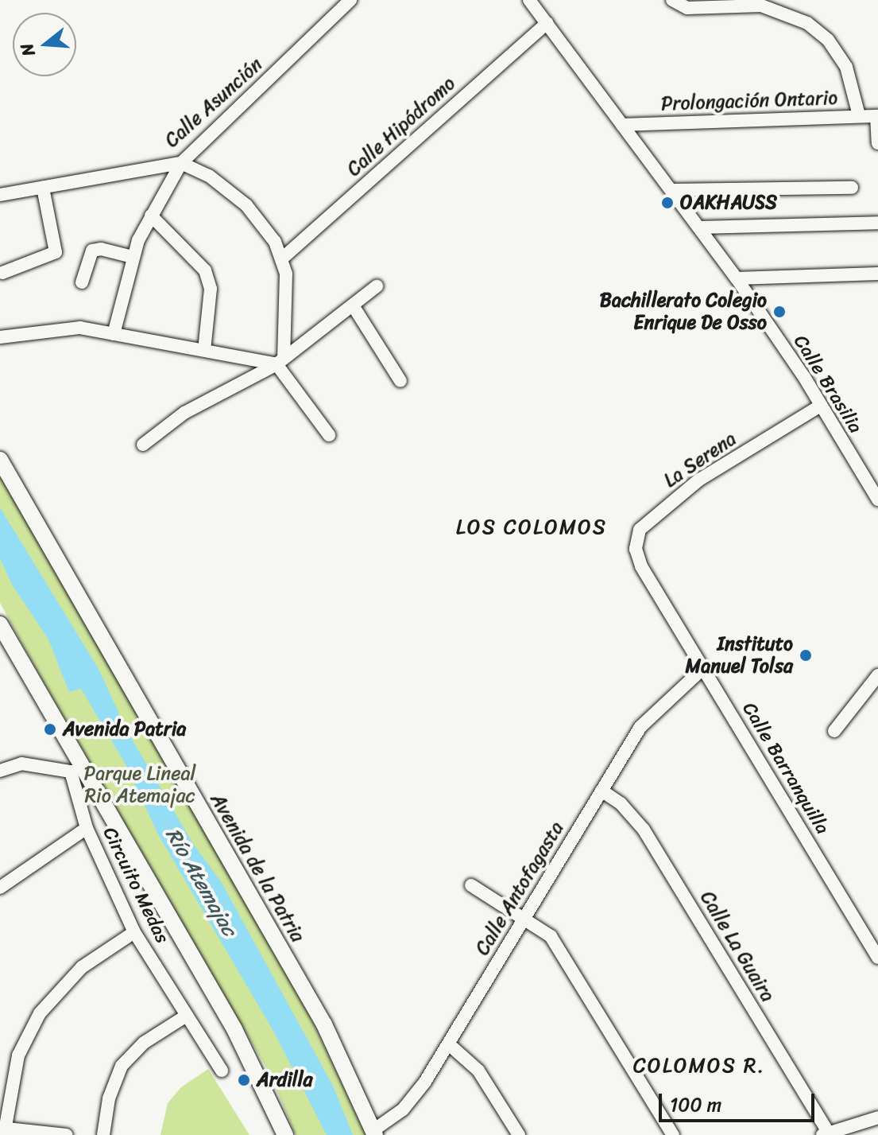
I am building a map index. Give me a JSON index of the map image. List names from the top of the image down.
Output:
{
  "streets": {
    "main road": ["Avenida de la Patria"],
    "street": [
      "Prolongación Ontario",
      "Calle Asunción",
      "Calle Hipódromo",
      "Calle Brasilia",
      "La Serena",
      "Calle Barranquilla",
      "Circuito Medas",
      "Calle Antofagasta",
      "Calle La Guaira"
    ]
  },
  "crossings": [
    ["Prolongación Ontario", "Calle Brasilia"],
    ["Calle Hipódromo", "Calle Brasilia"],
    ["Calle Brasilia", "La Serena"],
    ["La Serena", "Calle Barranquilla"],
    ["Calle Barranquilla", "Calle Antofagasta"],
    ["Avenida de la Patria", "Calle Antofagasta"],
    ["Calle Antofagasta", "Calle La Guaira"]
  ],
  "districts": ["LOS COLOMOS", "COLOMOS R."],
  "water": ["Río Atemajac"],
  "parks": ["Parque Lineal Rio Atemajac"],
  "places": [
    "OAKHAUSS",
    "Bachillerato Colegio Enrique De Osso",
    "Instituto Manuel Tolsa",
    "Avenida Patria",
    "Ardilla"
  ],
  "scale_bar": "100 m",
  "north": "left"
}
